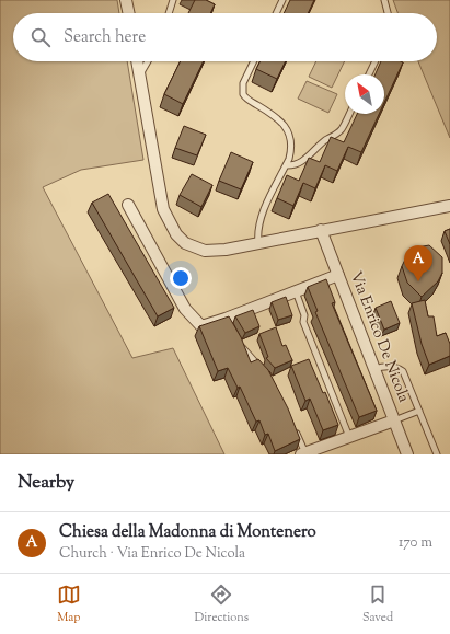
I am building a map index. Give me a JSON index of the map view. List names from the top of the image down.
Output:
{
  "streets": {
    "street": ["Via Enrico De Nicola"]
  },
  "north": "top left",
  "page": {
    "search": "Search here",
    "pins": "A",
    "heading": "Nearby",
    "list": [
      {
        "mark": "A",
        "name": "Chiesa della Madonna di Montenero",
        "note": "Church · Via Enrico De Nicola",
        "value": "170 m"
      }
    ],
    "nav": ["Map", "Directions", "Saved"]
  }
}
